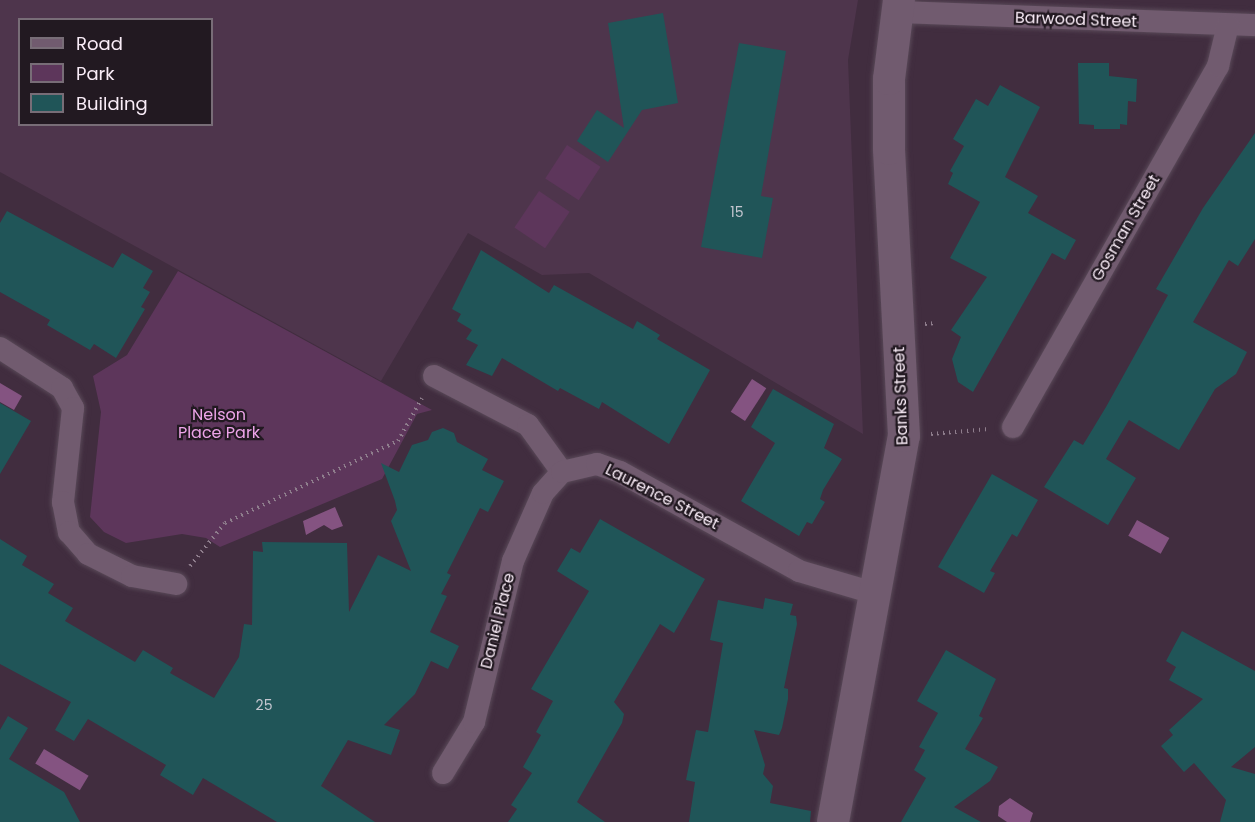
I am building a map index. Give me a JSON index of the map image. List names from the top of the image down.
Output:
{
  "streets": {
    "main road": ["Banks Street"],
    "street": [
      "Barwood Street",
      "Gosman Street",
      "Laurence Street",
      "Daniel Place"
    ]
  },
  "crossings": [
    ["Barwood Street", "Gosman Street"],
    ["Barwood Street", "Banks Street"],
    ["Banks Street", "Laurence Street"],
    ["Laurence Street", "Daniel Place"]
  ],
  "parks": ["Nelson Place Park"],
  "house_numbers": ["15", "25"],
  "legend": ["Road", "Park", "Building"]
}
